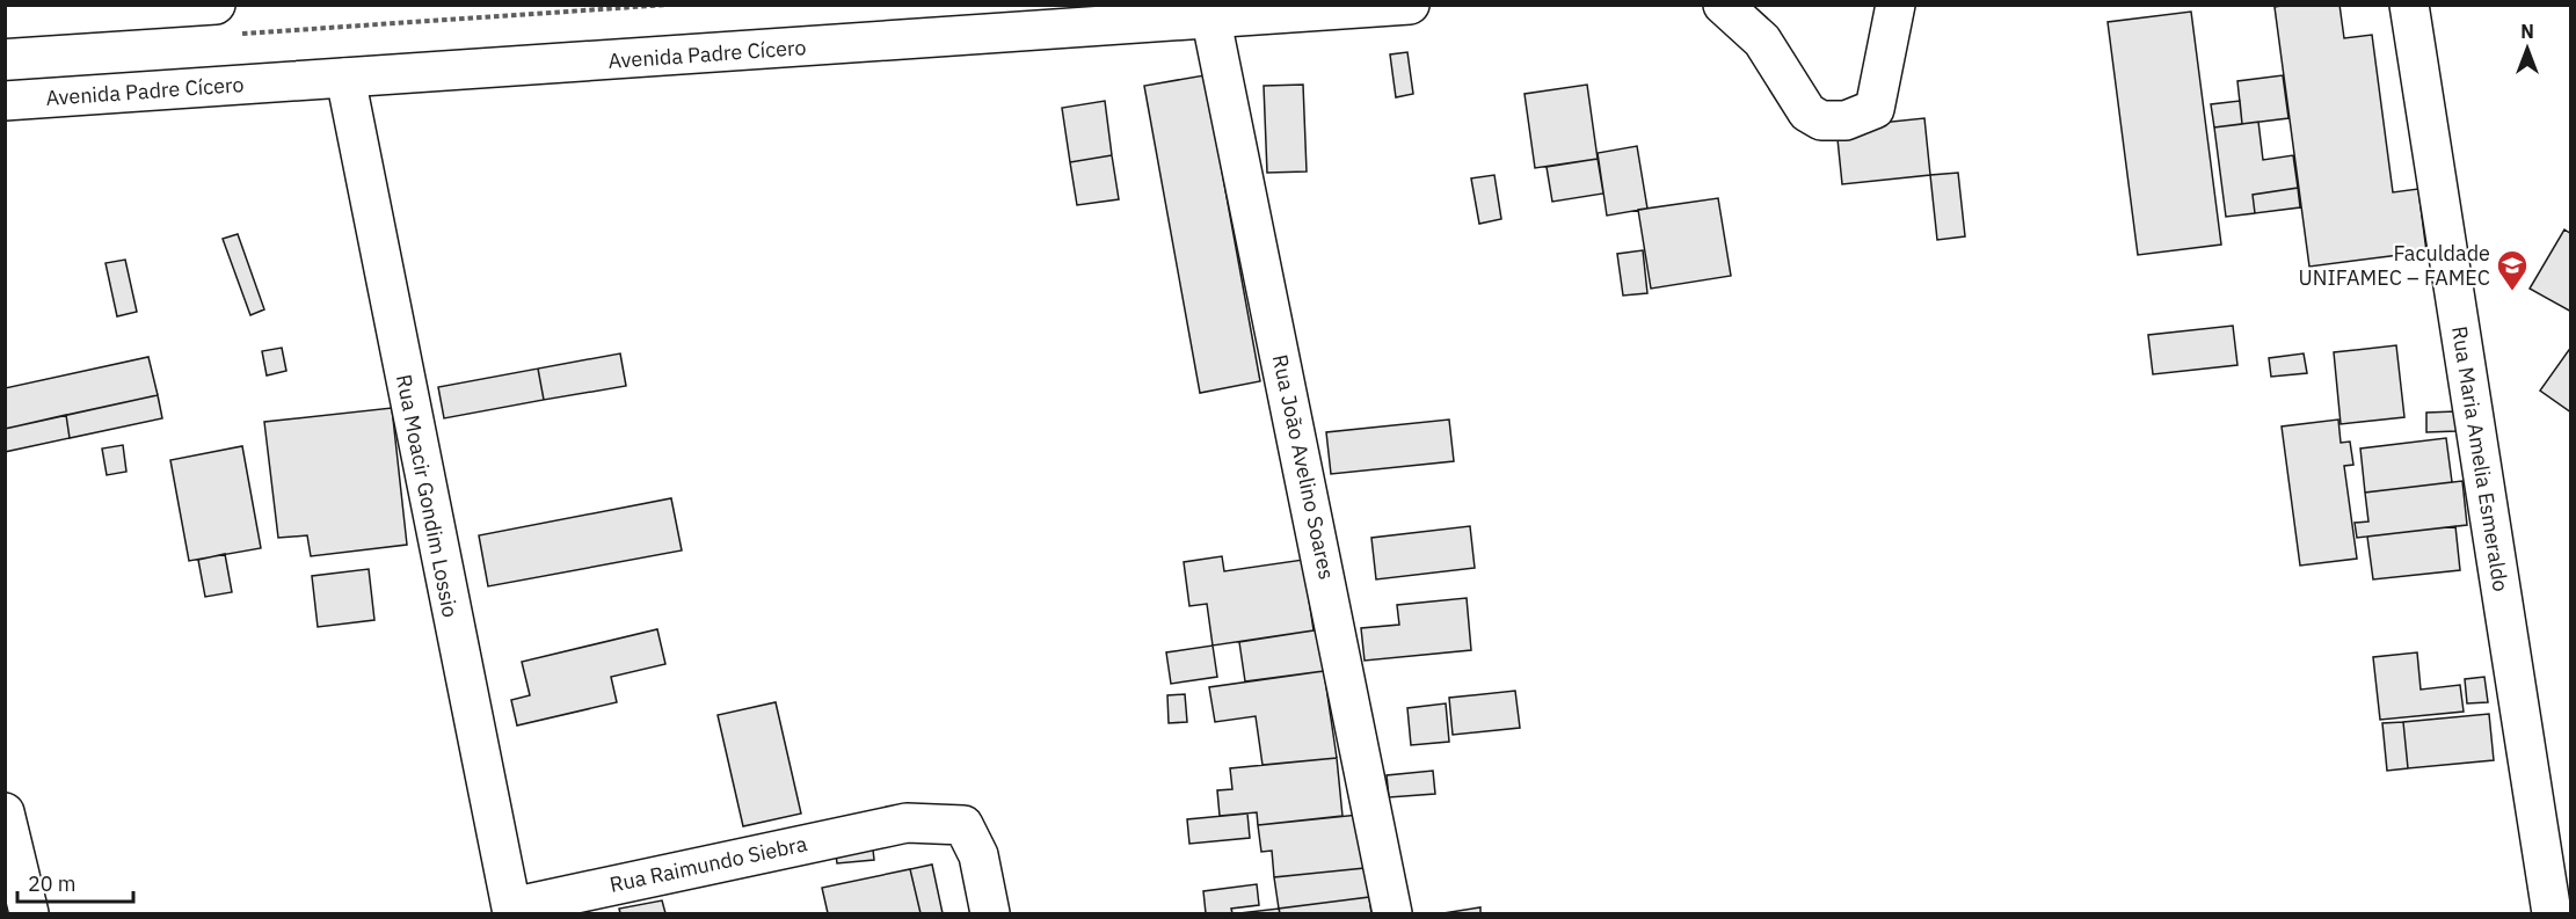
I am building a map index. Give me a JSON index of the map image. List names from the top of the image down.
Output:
{
  "streets": {
    "main road": [
      "Avenida Padre Cícero",
      "Rua Maria Amelia Esmeraldo",
      "Rua João Avelino Soares",
      "Rua Moacir Gondim Lossio",
      "Rua Raimundo Siebra"
    ]
  },
  "crossings": [
    ["Avenida Padre Cícero", "Rua João Avelino Soares"],
    ["Avenida Padre Cícero", "Rua Moacir Gondim Lossio"],
    ["Rua Moacir Gondim Lossio", "Rua Raimundo Siebra"]
  ],
  "places": {
    "school or university": ["Faculdade UNIFAMEC – FAMEC"]
  },
  "scale_bar": "20 m",
  "north": "top"
}
